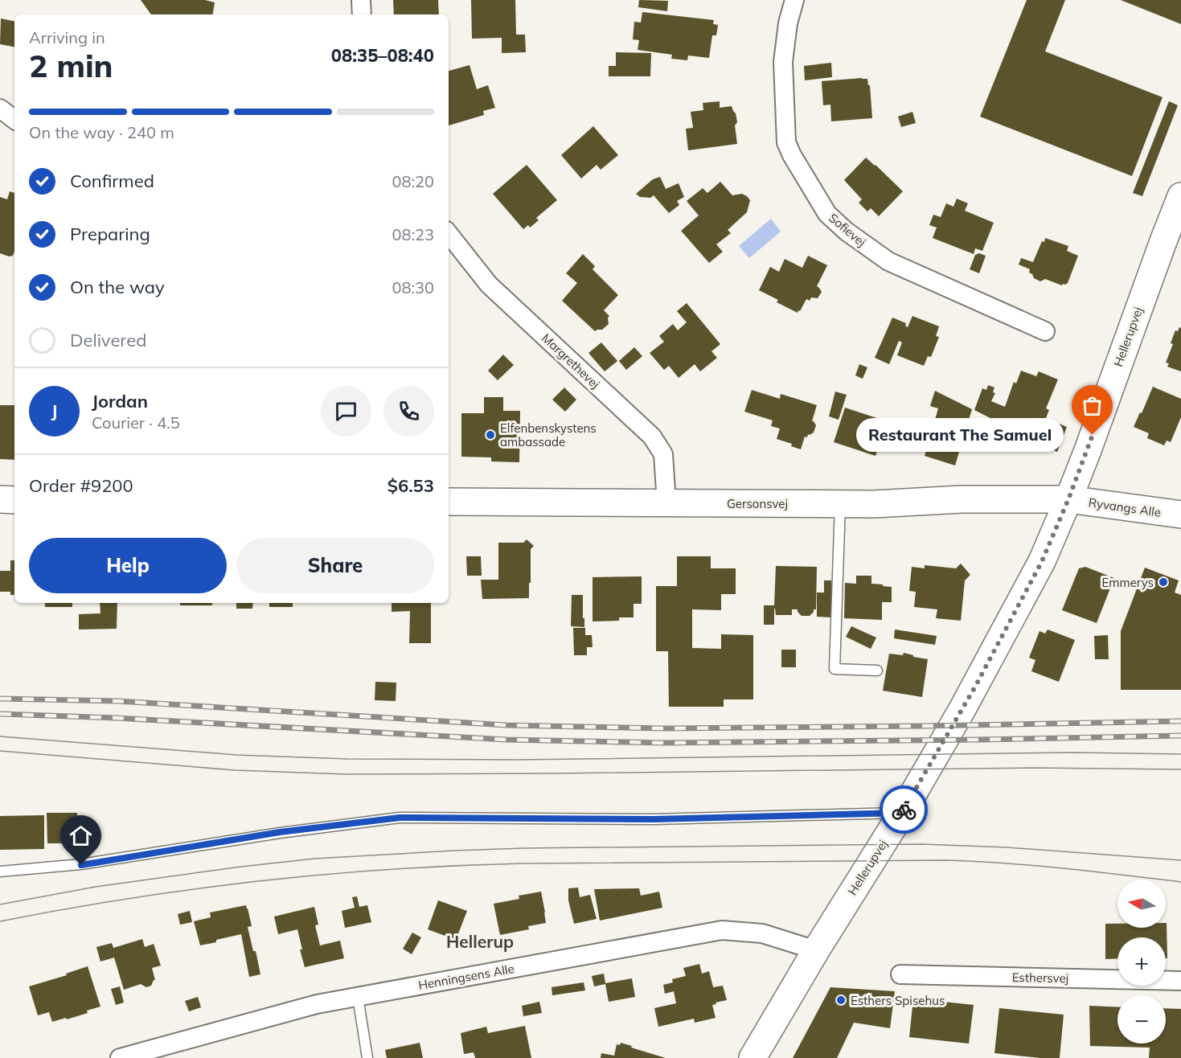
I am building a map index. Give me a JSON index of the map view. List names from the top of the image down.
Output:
{
  "streets": {
    "street": [
      "Sofievej",
      "Hellerupvej",
      "Margrethevej",
      "Gersonsvej",
      "Ryvangs Alle",
      "Henningsens Alle",
      "Esthersvej"
    ]
  },
  "crossings": [
    ["Hellerupvej", "Gersonsvej"],
    ["Hellerupvej", "Ryvangs Alle"],
    ["Hellerupvej", "Henningsens Alle"],
    ["Margrethevej", "Gersonsvej"],
    ["Gersonsvej", "Ryvangs Alle"]
  ],
  "districts": ["Hellerup"],
  "places": [
    "Elfenbenskystens ambassade",
    "Restaurant The Samuel",
    "Emmerys",
    "Esthers Spisehus"
  ],
  "north": "left",
  "page": {
    "heading": ["2 min", "Arriving in", "08:35–08:40"],
    "panel": [
      "Jordan",
      "Courier · 4.5",
      "Order #9200",
      "$6.53"
    ],
    "bar": "On the way · 240 m",
    "list": [
      ["Confirmed", "08:20"],
      ["Preparing", "08:23"],
      ["On the way", "08:30"],
      "Delivered"
    ],
    "round": "J",
    "bubble": "Restaurant The Samuel",
    "buttons": ["Help", "Share"],
    "map_buttons": ["+", "−"]
  }
}
